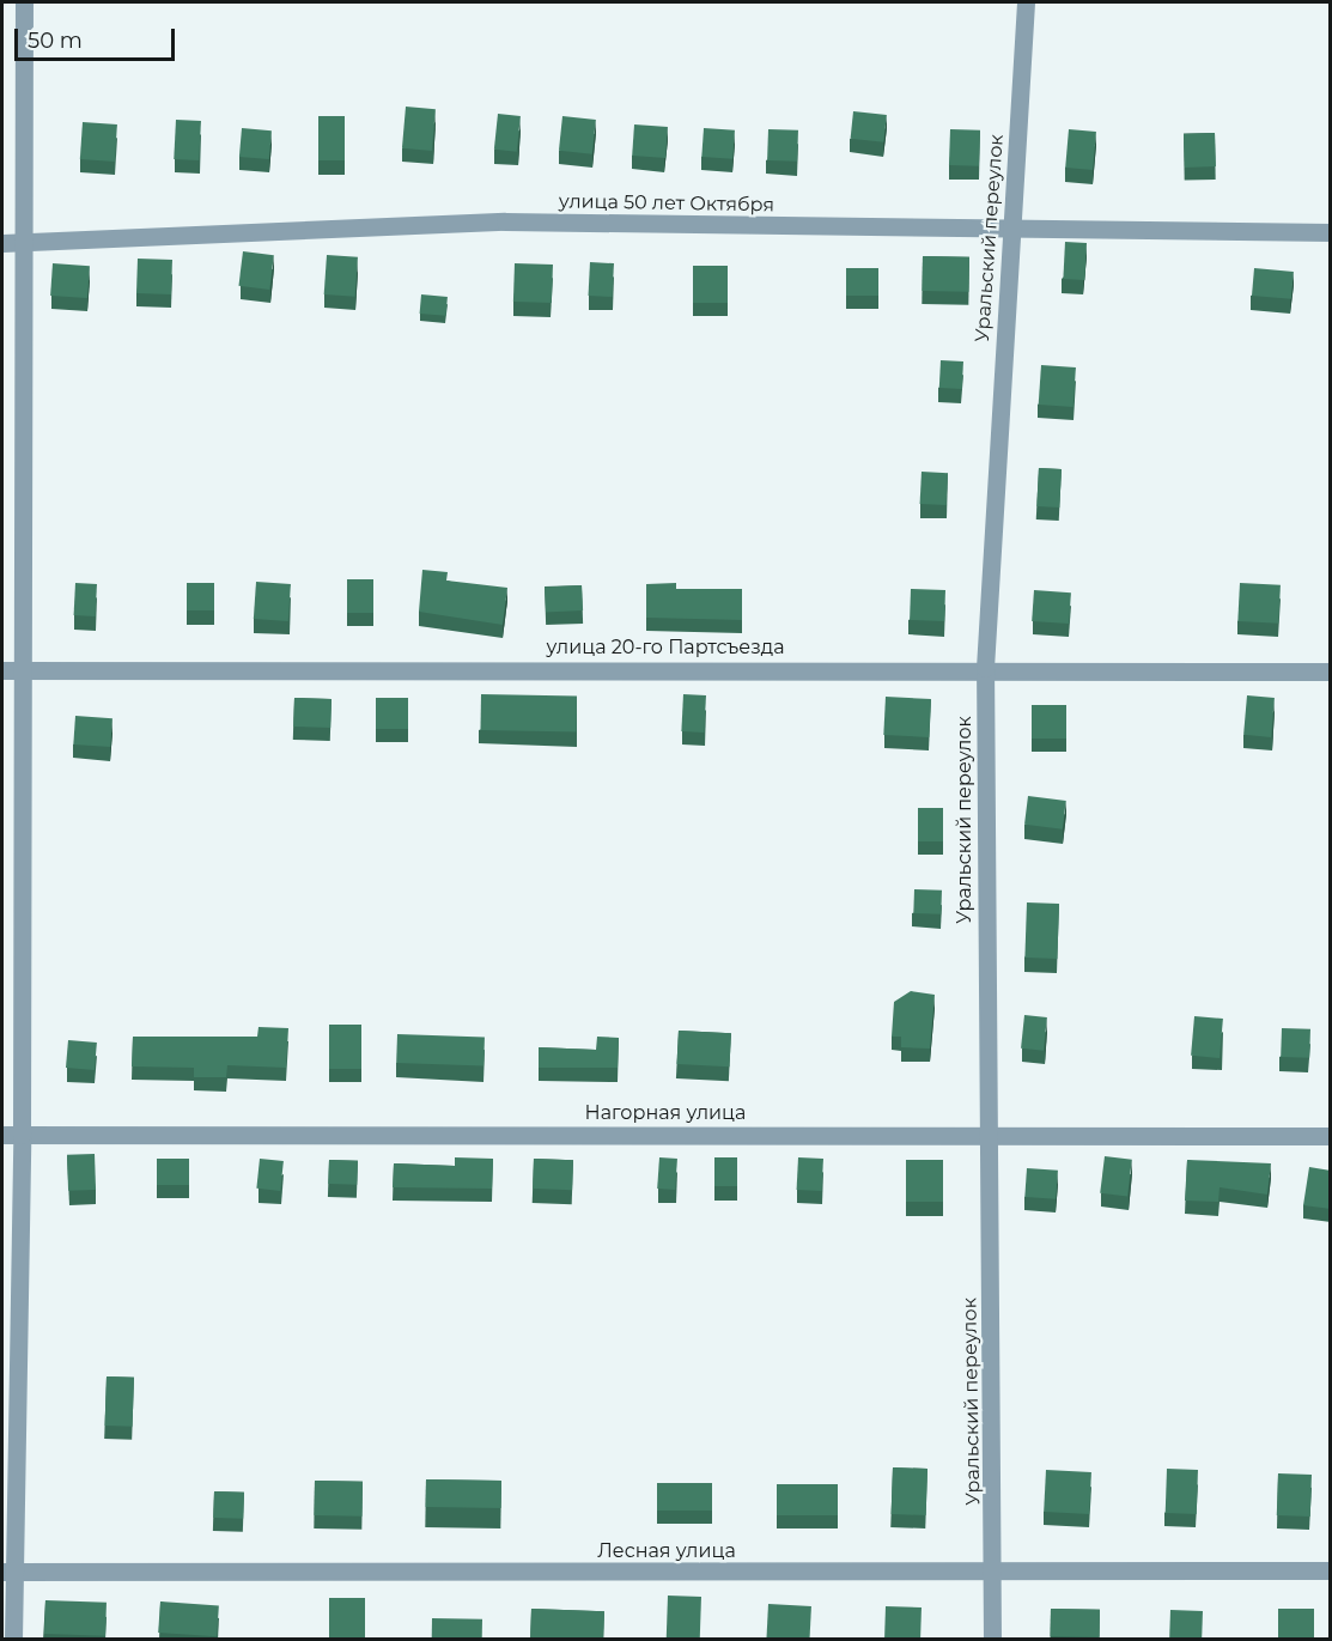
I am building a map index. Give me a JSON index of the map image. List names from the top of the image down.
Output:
{
  "streets": {
    "street": [
      "улица 50 лет Октября",
      "Уральский переулок",
      "улица 20-го Партсъезда",
      "Нагорная улица",
      "Лесная улица"
    ]
  },
  "crossings": [
    ["улица 50 лет Октября", "Уральский переулок"],
    ["Уральский переулок", "улица 20-го Партсъезда"],
    ["Уральский переулок", "Нагорная улица"],
    ["Уральский переулок", "Лесная улица"]
  ],
  "scale_bar": "50 m"
}
